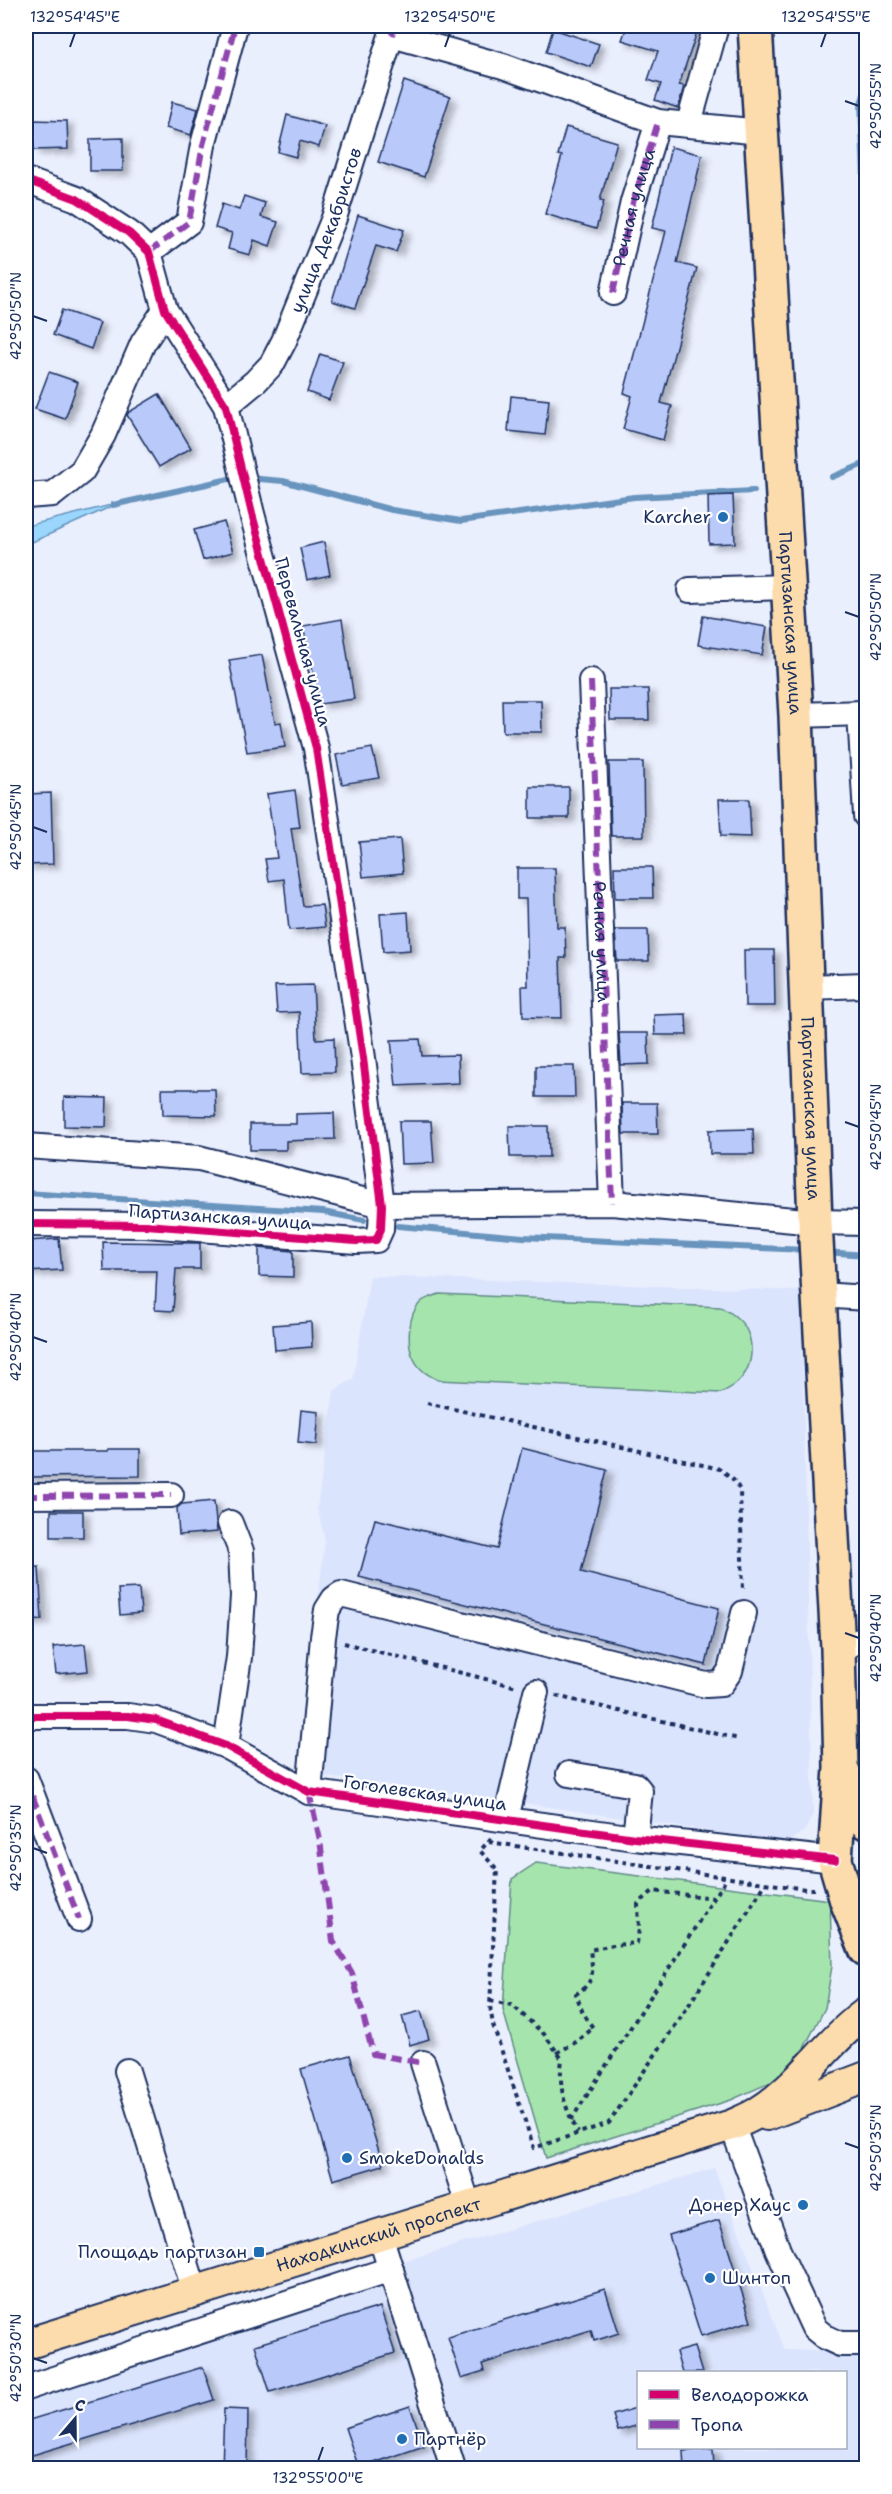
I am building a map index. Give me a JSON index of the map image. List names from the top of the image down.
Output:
{
  "streets": {
    "highway": ["Партизанская улица"],
    "main road": ["Находкинский проспект"],
    "street": [
      "Речная улица",
      "улица Декабристов",
      "Перевальная улица",
      "Гоголевская улица"
    ]
  },
  "crossings": [
    ["Речная улица", "улица Декабристов"],
    ["Речная улица", "Партизанская улица"],
    ["улица Декабристов", "Партизанская улица"],
    ["улица Декабристов", "Перевальная улица"],
    ["Партизанская улица", "Перевальная улица"],
    ["Партизанская улица", "Гоголевская улица"]
  ],
  "places": {
    "other": [
      "Karcher",
      "SmokeDonalds",
      "Донер Хаус",
      "Шинтоп",
      "Партнёр"
    ],
    "transit": ["Площадь партизан"]
  },
  "legend": ["Велодорожка", "Тропа"],
  "north": "top",
  "coordinates": [
    "132°54'45\"E",
    "132°54'50\"E",
    "132°54'55\"E",
    "42°50'55\"N",
    "42°50'50\"N",
    "42°50'45\"N",
    "42°50'40\"N",
    "42°50'35\"N",
    "42°50'30\"N",
    "132°55'00\"E"
  ]
}
